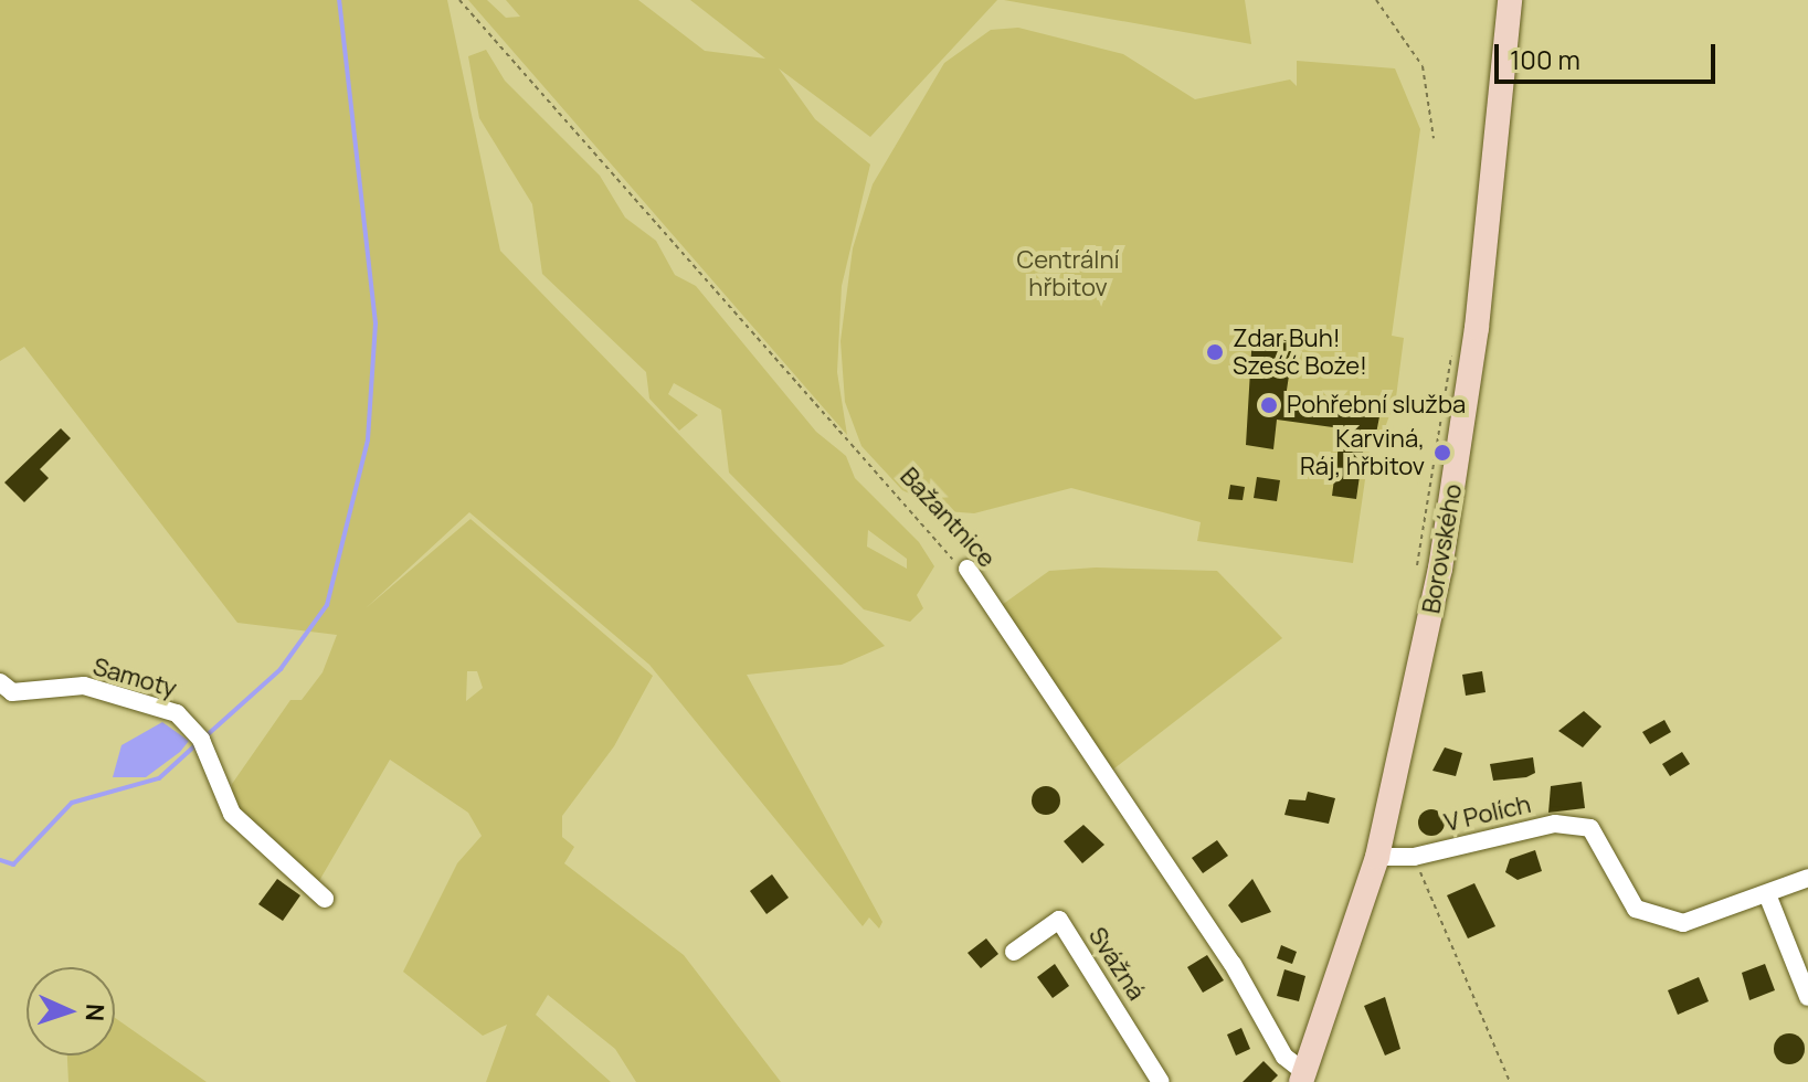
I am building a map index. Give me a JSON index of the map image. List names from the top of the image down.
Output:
{
  "streets": {
    "main road": ["Borovského"],
    "street": [
      "Bažantnice",
      "Samoty",
      "V Polích",
      "Svážná"
    ]
  },
  "crossings": [
    ["Bažantnice", "Borovského"],
    ["Borovského", "V Polích"]
  ],
  "parks": ["Centrální hřbitov"],
  "places": ["Zdar Buh! Sześć Boże!", "Pohřební služba", "Karviná, Ráj, hřbitov"],
  "scale_bar": "100 m",
  "north": "right"
}
